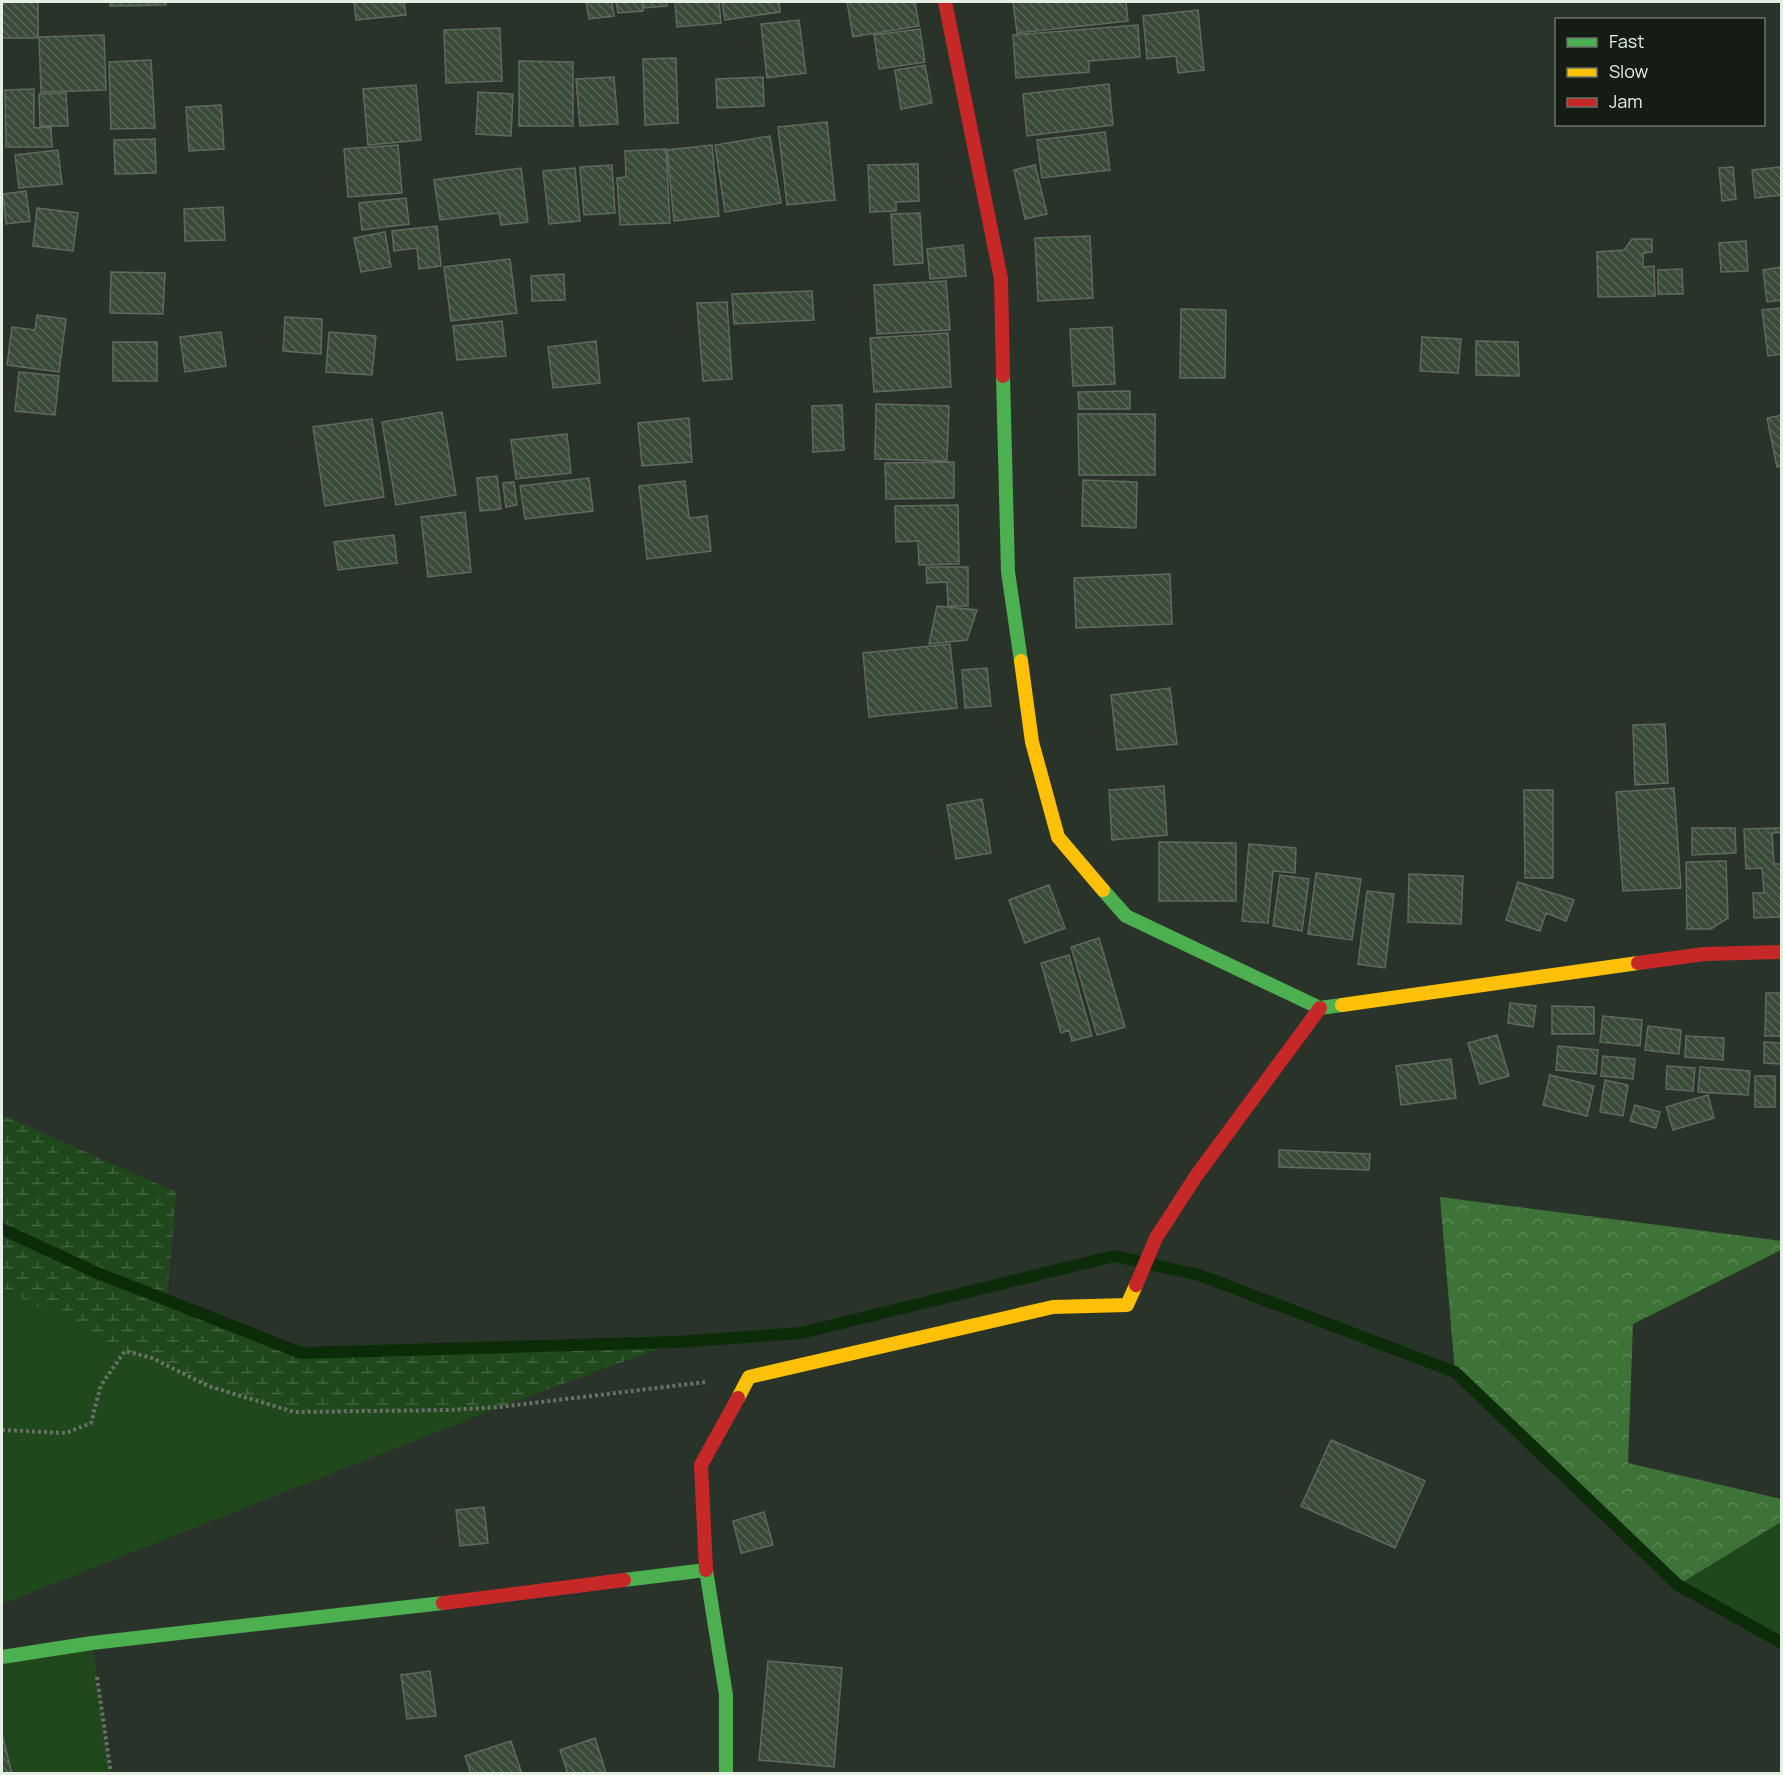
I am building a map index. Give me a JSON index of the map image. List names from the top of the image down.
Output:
{
  "legend": ["Fast", "Slow", "Jam"]
}
